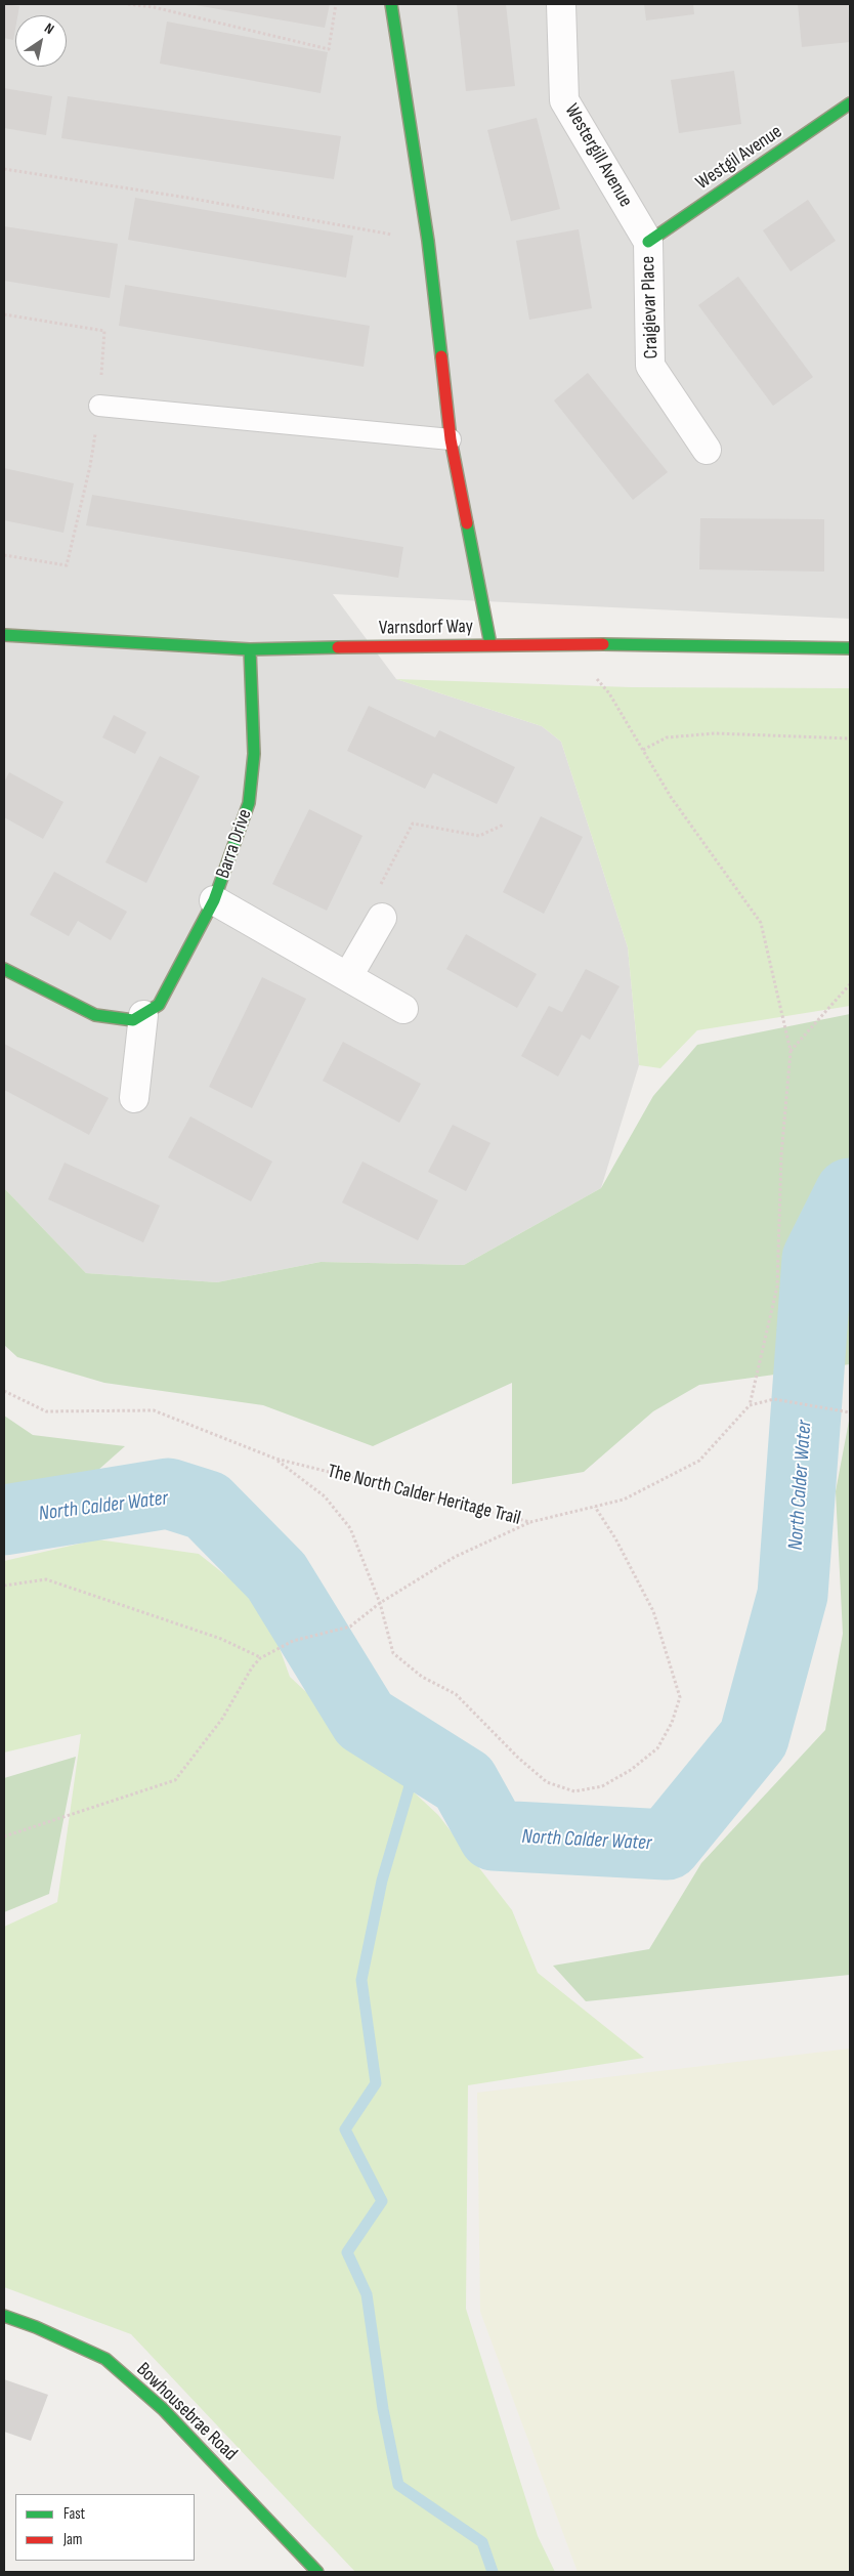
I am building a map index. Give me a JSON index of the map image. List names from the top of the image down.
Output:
{
  "streets": {
    "street": [
      "Westergill Avenue",
      "Westgil Avenue",
      "Craigievar Place",
      "Varnsdorf Way",
      "Barra Drive",
      "Bowhousebrae Road"
    ],
    "path": ["The North Calder Heritage Trail"]
  },
  "crossings": [
    ["Westergill Avenue", "Westgil Avenue"],
    ["Westergill Avenue", "Craigievar Place"],
    ["Westgil Avenue", "Craigievar Place"],
    ["Varnsdorf Way", "Barra Drive"]
  ],
  "water": ["North Calder Water"],
  "legend": ["Fast", "Jam"],
  "north": "top right"
}
